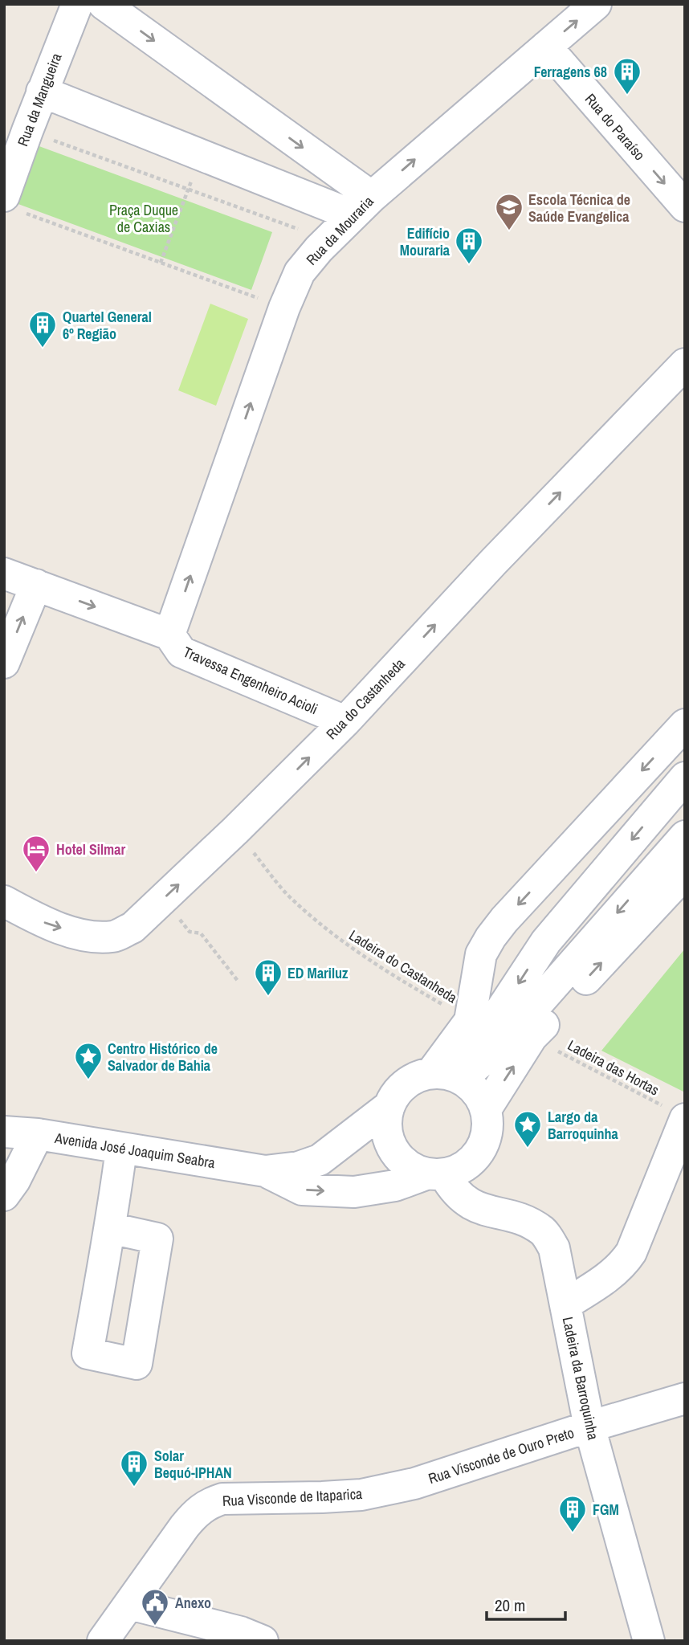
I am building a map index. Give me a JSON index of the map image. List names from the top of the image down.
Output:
{
  "streets": {
    "street": [
      "Rua da Mangueira",
      "Rua do Paraíso",
      "Rua da Mouraria",
      "Travessa Engenheiro Acioli",
      "Rua do Castanheda",
      "Avenida José Joaquim Seabra",
      "Ladeira da Barroquinha",
      "Rua Visconde de Ouro Preto",
      "Rua Visconde de Itaparica"
    ],
    "path": ["Ladeira do Castanheda", "Ladeira das Hortas"]
  },
  "crossings": [
    ["Rua do Paraíso", "Rua da Mouraria"],
    ["Rua da Mouraria", "Travessa Engenheiro Acioli"],
    ["Travessa Engenheiro Acioli", "Rua do Castanheda"],
    ["Rua do Castanheda", "Ladeira do Castanheda"],
    ["Avenida José Joaquim Seabra", "Ladeira da Barroquinha"],
    ["Ladeira da Barroquinha", "Rua Visconde de Ouro Preto"],
    ["Rua Visconde de Ouro Preto", "Rua Visconde de Itaparica"]
  ],
  "one_way": ["Rua do Paraíso", "Rua da Mouraria", "Travessa Engenheiro Acioli"],
  "parks": ["Praça Duque de Caxias"],
  "places": {
    "building": [
      "Ferragens 68",
      "Edifício Mouraria",
      "Quartel General 6º Região",
      "ED Mariluz",
      "Solar Bequó-IPHAN",
      "FGM"
    ],
    "school or university": ["Escola Técnica de Saúde Evangelica"],
    "hotel": ["Hotel Silmar"],
    "place": ["Centro Histórico de Salvador de Bahia", "Largo da Barroquinha"],
    "public building": ["Anexo"]
  },
  "scale_bar": "20 m"
}
